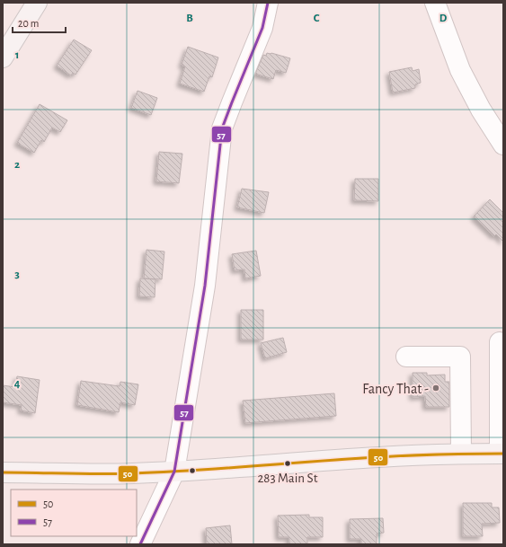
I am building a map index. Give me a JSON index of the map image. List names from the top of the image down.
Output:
{
  "places": ["Fancy That -", "283 Main St"],
  "lines": ["transit line 57", "transit line 50"],
  "legend": ["50", "57"],
  "scale_bar": "20 m",
  "grid": {
    "columns": ["B", "C", "D"],
    "rows": [
      "1",
      "2",
      "3",
      "4"
    ]
  }
}
